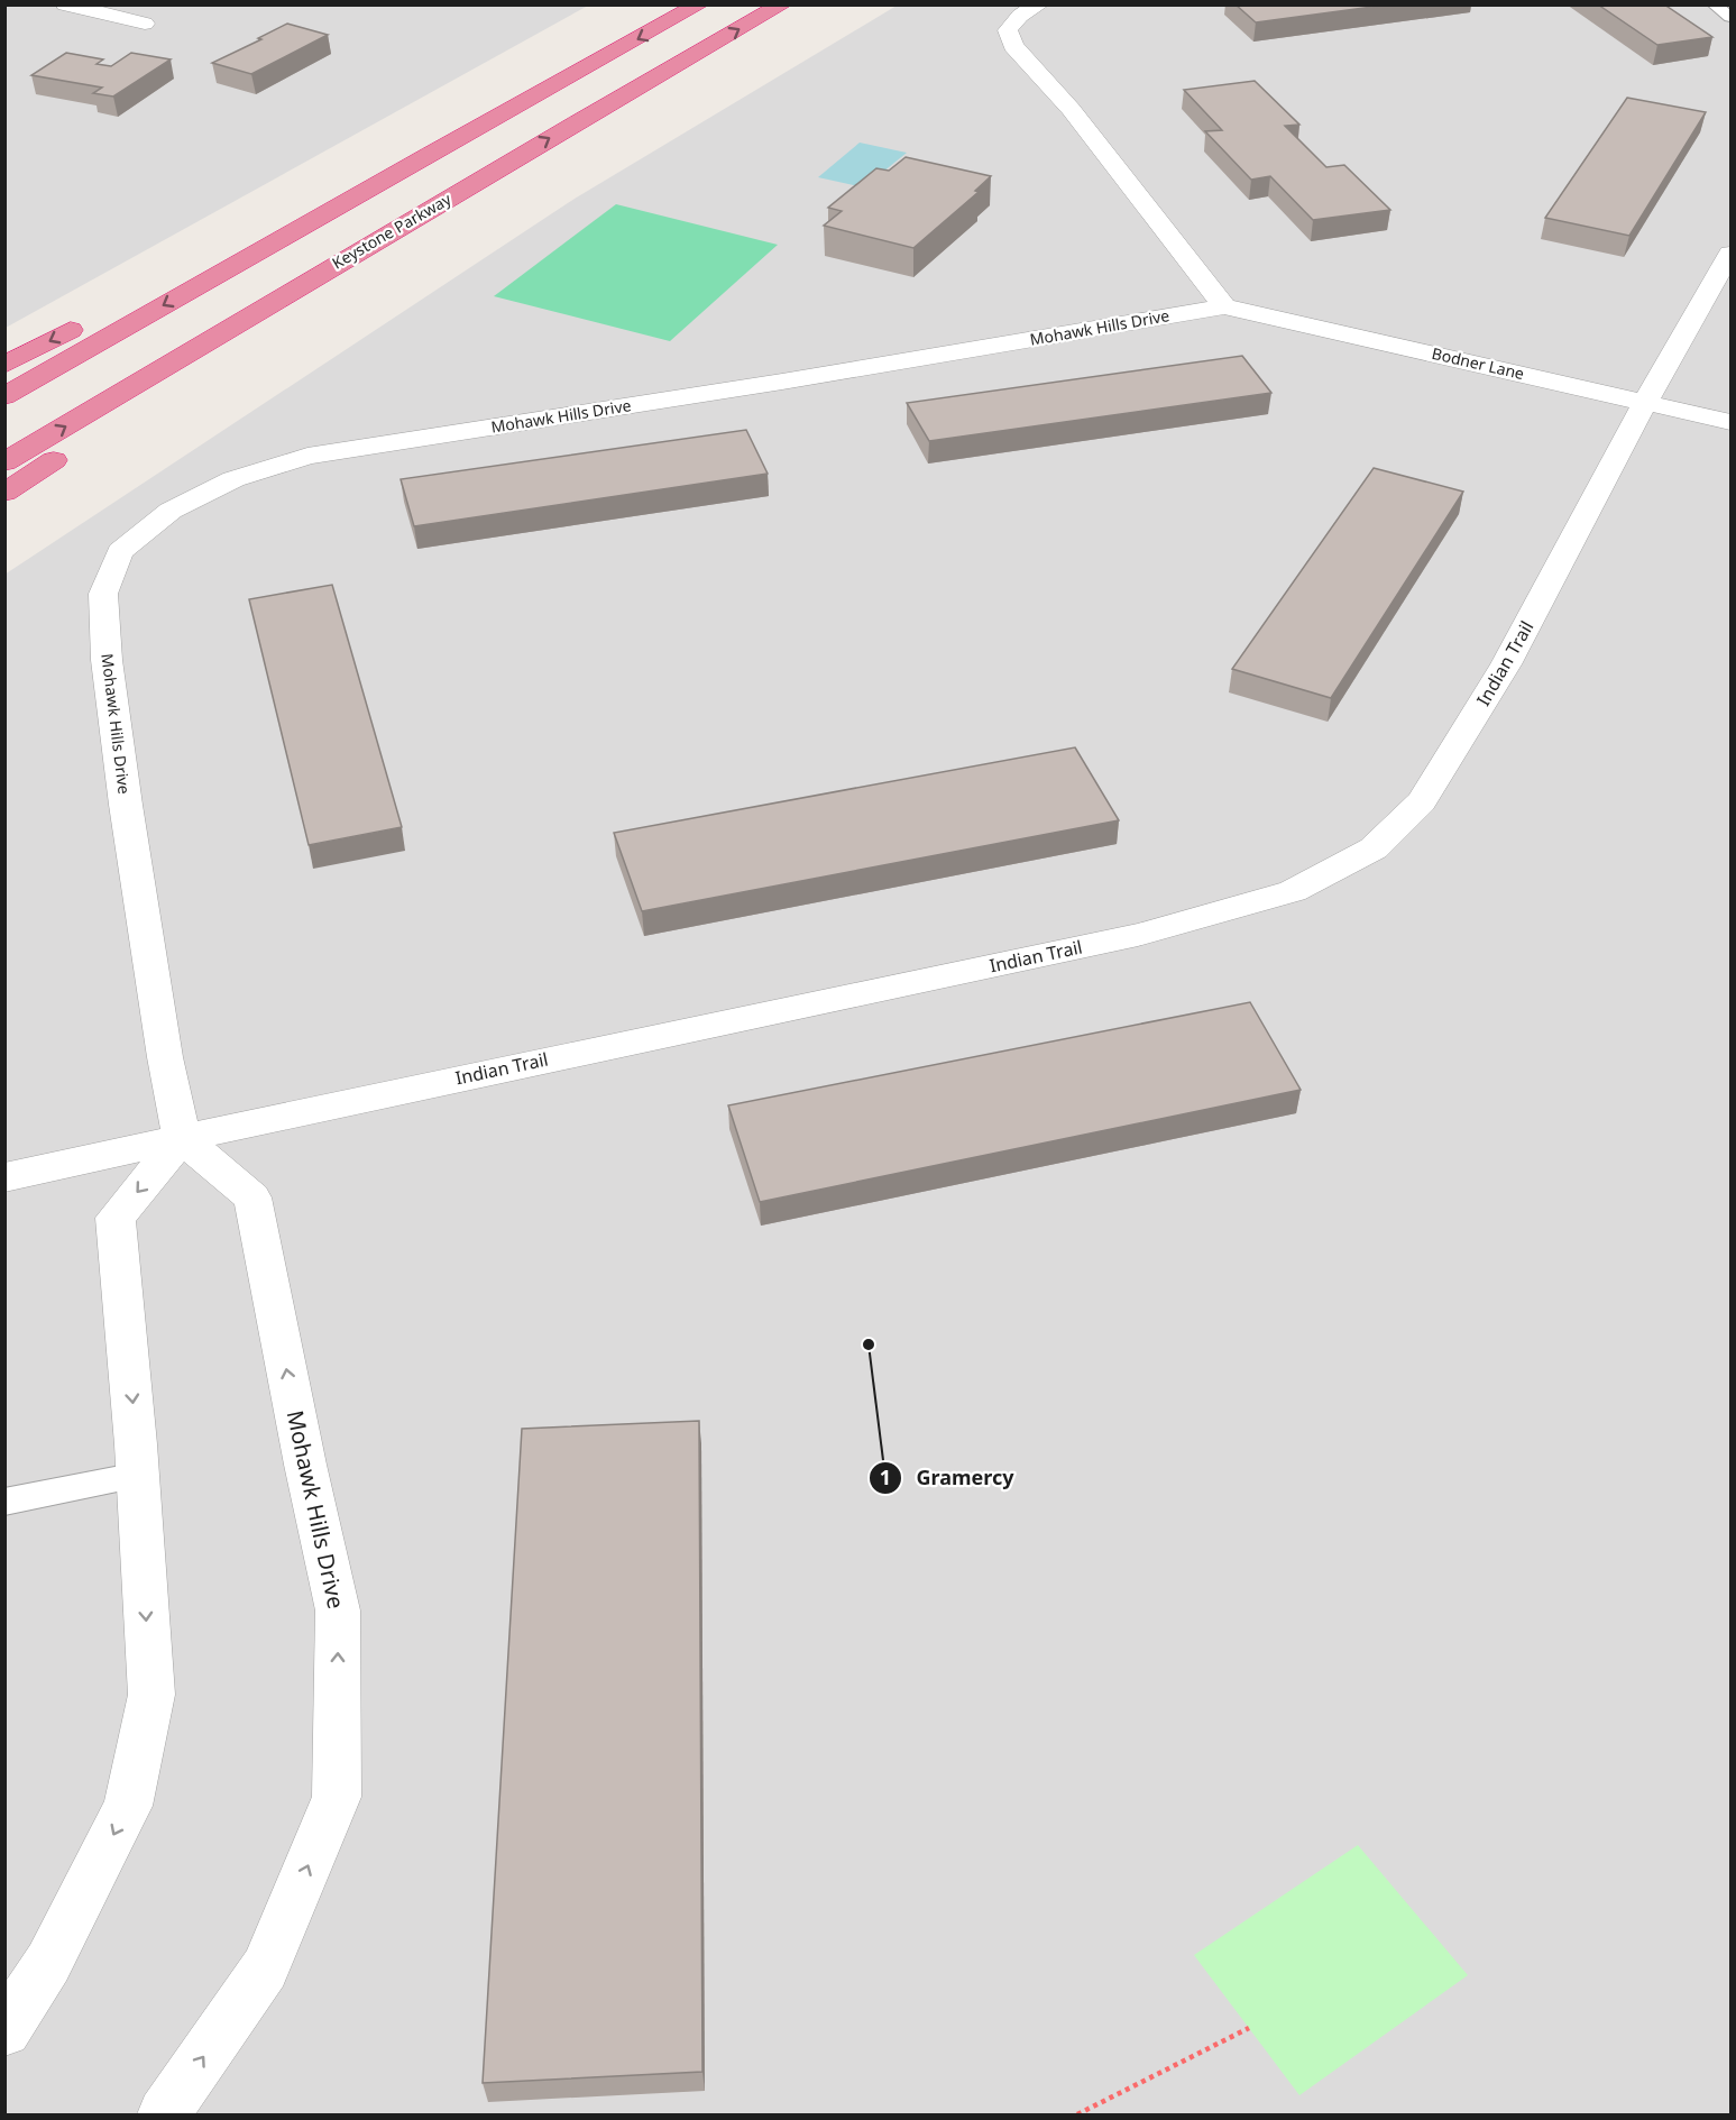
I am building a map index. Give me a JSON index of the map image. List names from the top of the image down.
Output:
{
  "streets": {
    "highway": ["Keystone Parkway"],
    "street": ["Mohawk Hills Drive", "Bodner Lane", "Indian Trail"]
  },
  "crossings": [
    ["Mohawk Hills Drive", "Bodner Lane"],
    ["Mohawk Hills Drive", "Indian Trail"],
    ["Bodner Lane", "Indian Trail"]
  ],
  "places": ["Gramercy"]
}
